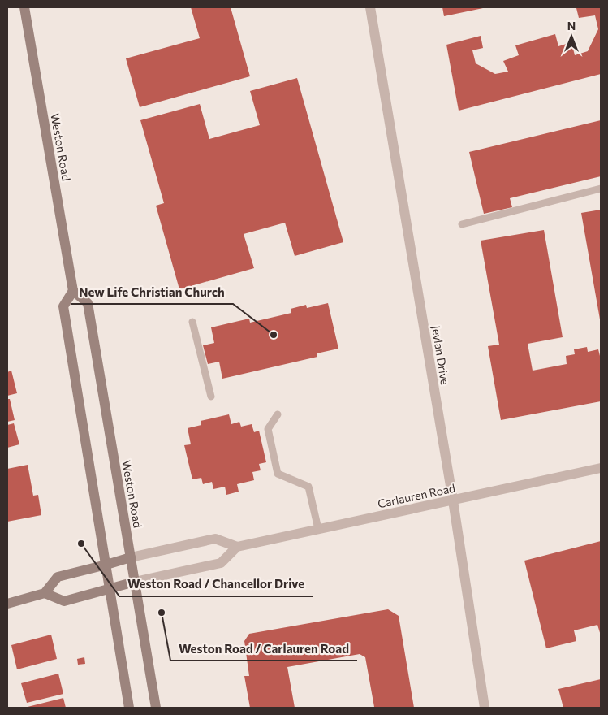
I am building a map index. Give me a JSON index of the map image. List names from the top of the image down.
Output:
{
  "streets": {
    "main road": ["Weston Road"],
    "street": ["Jevlan Drive", "Carlauren Road"]
  },
  "crossings": [
    ["Jevlan Drive", "Carlauren Road"]
  ],
  "places": ["New Life Christian Church", "Weston Road / Chancellor Drive", "Weston Road / Carlauren Road"],
  "north": "top"
}
